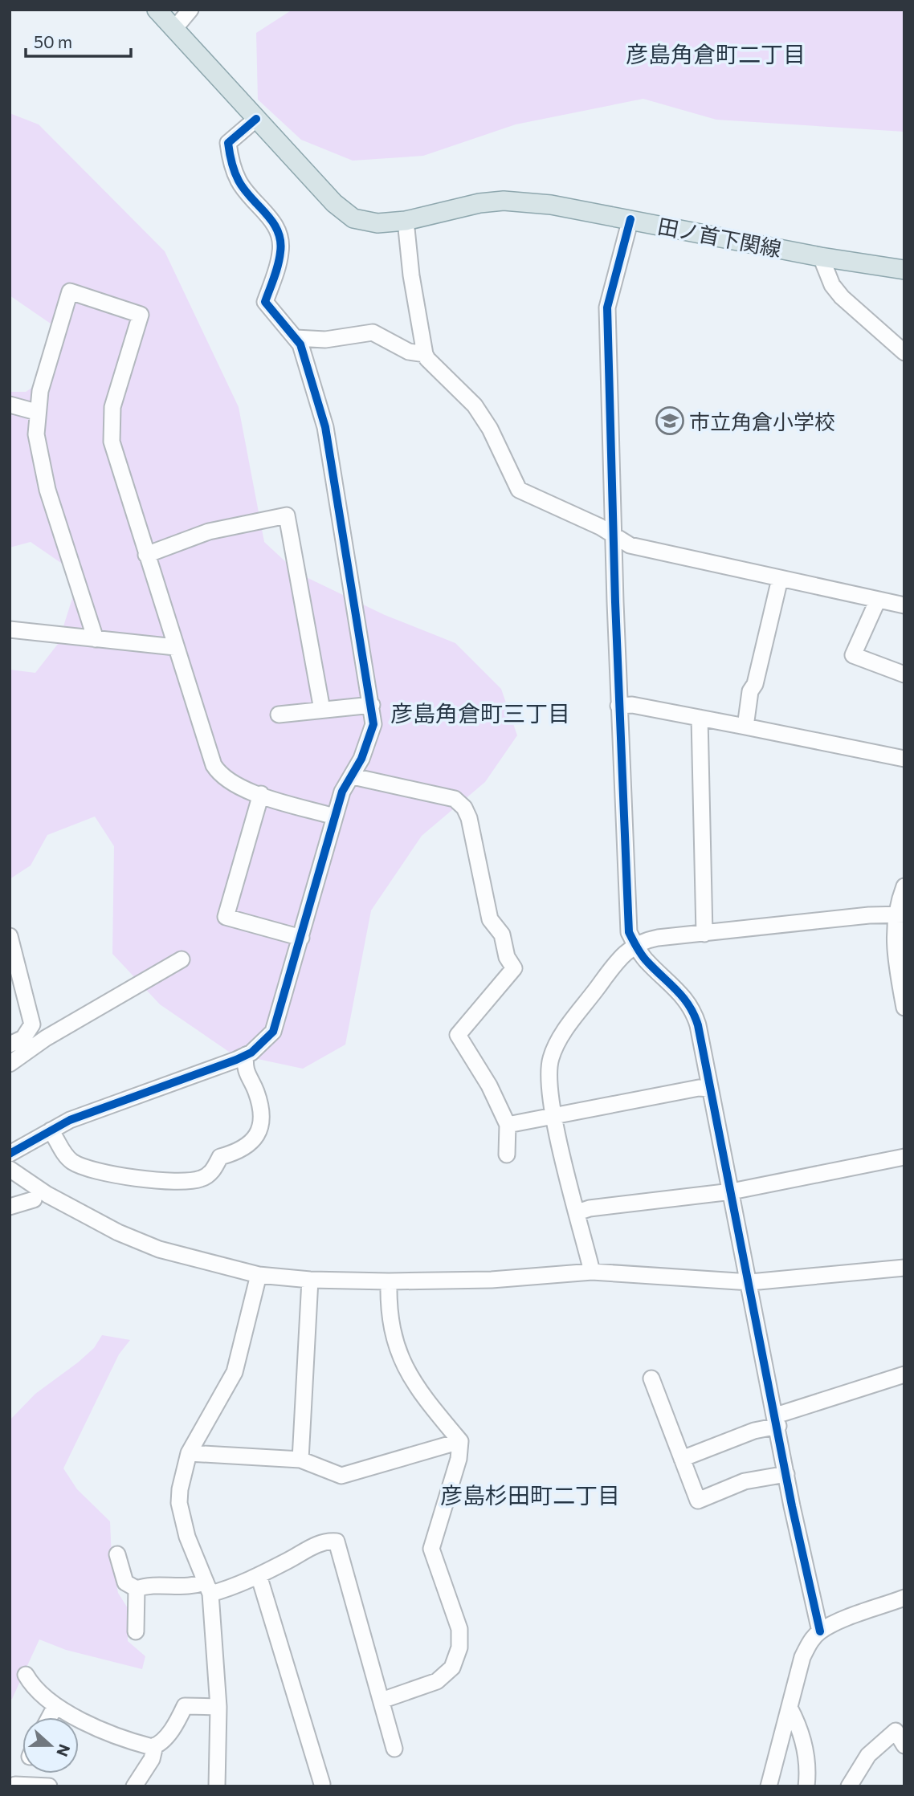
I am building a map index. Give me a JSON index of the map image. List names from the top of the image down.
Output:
{
  "streets": {
    "main road": ["田ノ首下関線"]
  },
  "districts": ["彦島角倉町二丁目", "彦島角倉町三丁目", "彦島杉田町二丁目"],
  "places": {
    "school or university": ["市立角倉小学校"]
  },
  "scale_bar": "50 m",
  "north": "right"
}
